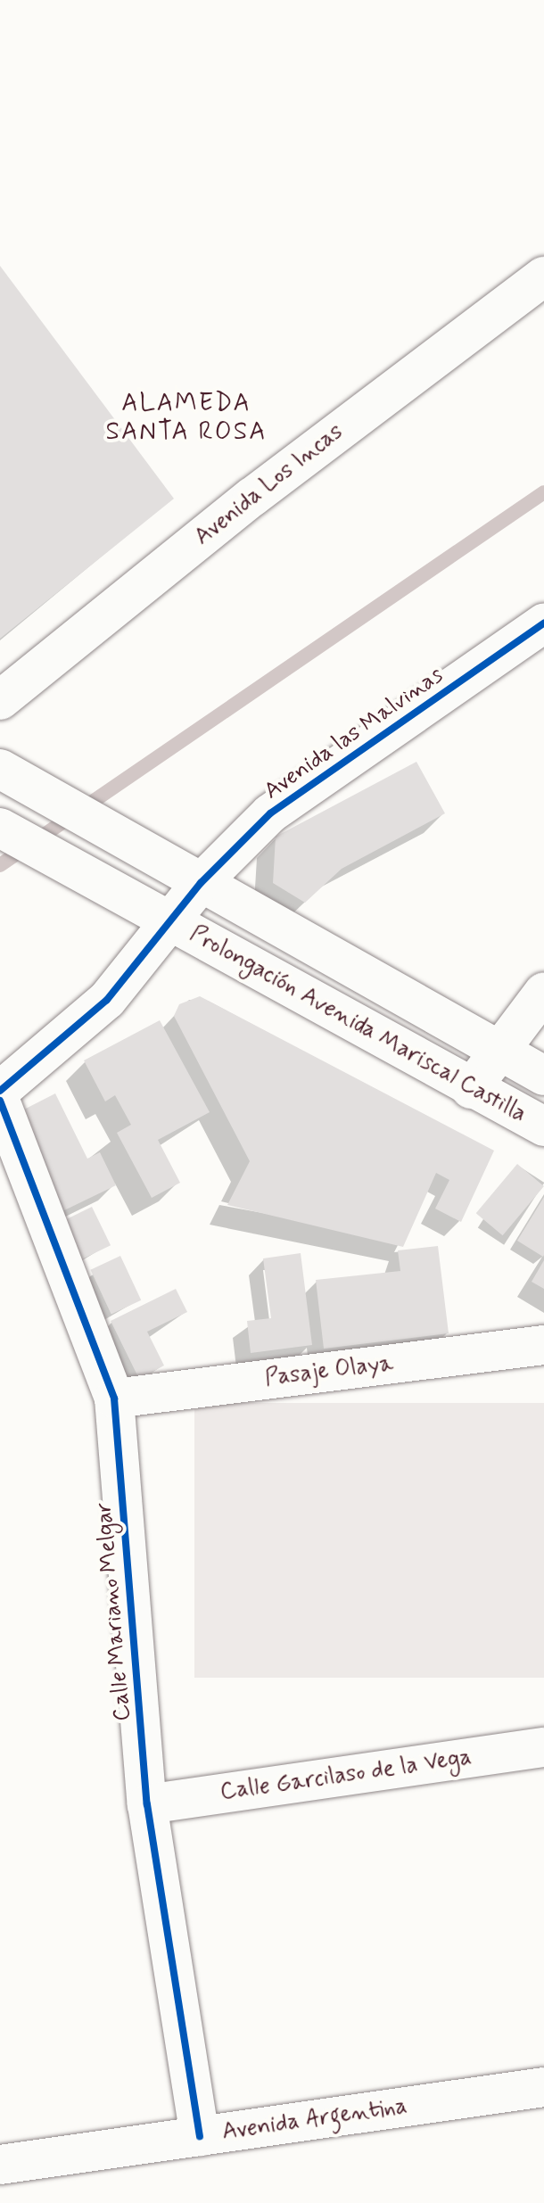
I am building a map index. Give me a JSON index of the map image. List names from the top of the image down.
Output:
{
  "streets": {
    "street": [
      "Avenida Los Incas",
      "Avenida las Malvinas",
      "Prolongación Avenida Mariscal Castilla",
      "Pasaje Olaya",
      "Calle Mariano Melgar",
      "Calle Garcilaso de la Vega",
      "Avenida Argentina"
    ]
  },
  "crossings": [
    ["Avenida las Malvinas", "Prolongación Avenida Mariscal Castilla"],
    ["Pasaje Olaya", "Calle Mariano Melgar"],
    ["Calle Mariano Melgar", "Calle Garcilaso de la Vega"],
    ["Calle Mariano Melgar", "Avenida Argentina"]
  ],
  "districts": ["ALAMEDA SANTA ROSA"]
}
